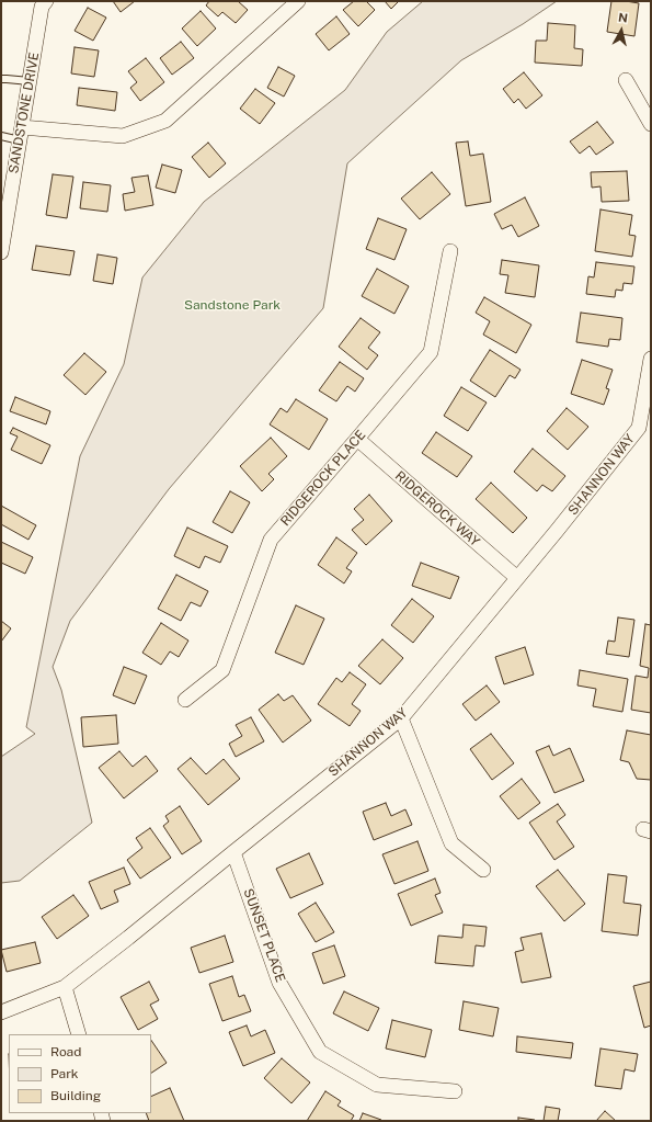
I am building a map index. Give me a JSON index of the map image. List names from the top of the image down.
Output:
{
  "streets": {
    "street": [
      "SANDSTONE DRIVE",
      "SHANNON WAY",
      "RIDGEROCK PLACE",
      "RIDGEROCK WAY",
      "SUNSET PLACE"
    ]
  },
  "crossings": [
    ["SHANNON WAY", "RIDGEROCK WAY"],
    ["SHANNON WAY", "SUNSET PLACE"],
    ["RIDGEROCK PLACE", "RIDGEROCK WAY"]
  ],
  "parks": ["Sandstone Park"],
  "legend": ["Road", "Park", "Building"],
  "north": "top"
}
